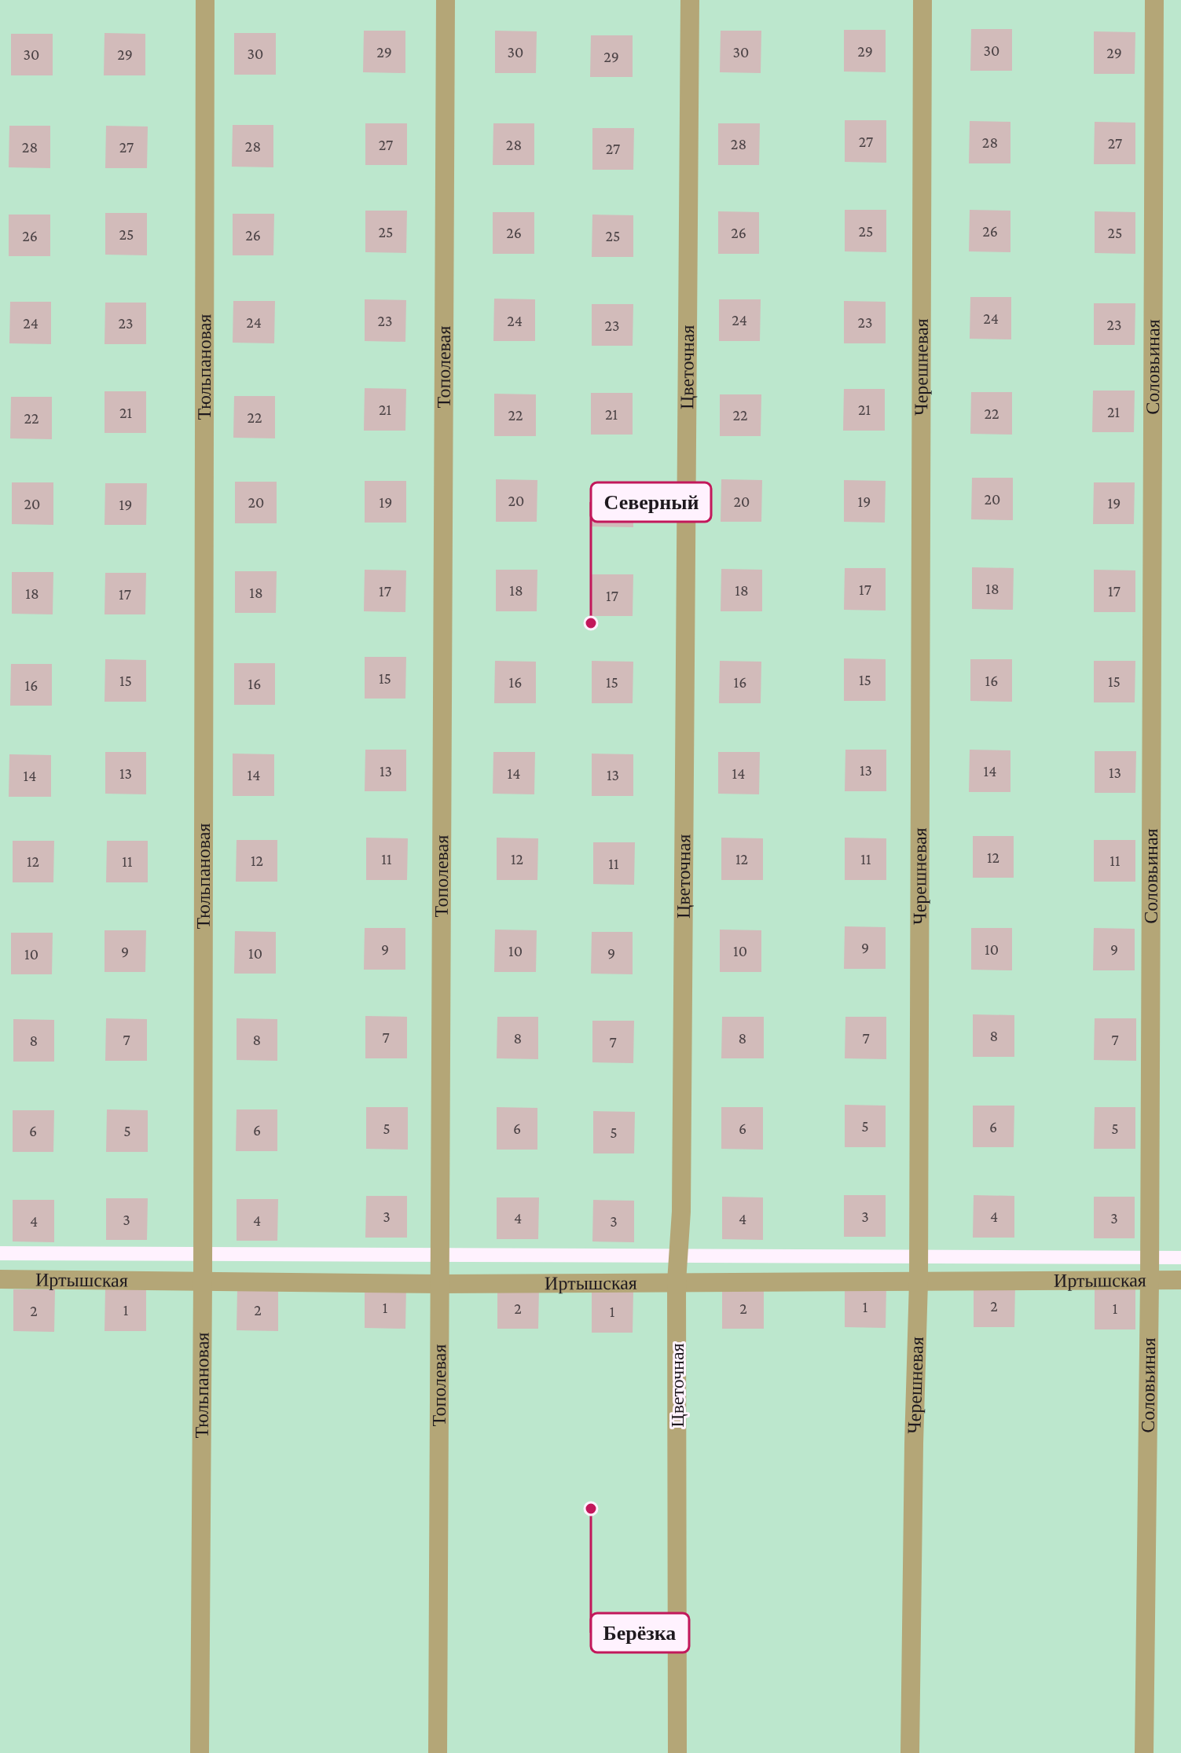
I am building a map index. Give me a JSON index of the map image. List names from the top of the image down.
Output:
{
  "streets": {
    "street": [
      "Тюльпановая",
      "Тополевая",
      "Цветочная",
      "Черешневая",
      "Соловьиная",
      "Иртышская"
    ]
  },
  "crossings": [
    ["Тюльпановая", "Иртышская"],
    ["Тополевая", "Иртышская"],
    ["Цветочная", "Иртышская"],
    ["Черешневая", "Иртышская"],
    ["Соловьиная", "Иртышская"]
  ],
  "places": ["Северный", "Берёзка"],
  "house_numbers": [
    "30",
    "29",
    "29",
    "30",
    "30",
    "29",
    "30",
    "30",
    "29",
    "29",
    "27",
    "28",
    "27",
    "28",
    "27",
    "28",
    "28",
    "28",
    "27",
    "27",
    "25",
    "26",
    "25",
    "26",
    "26",
    "25",
    "25",
    "26",
    "26",
    "25",
    "24",
    "24",
    "23",
    "24",
    "24",
    "23",
    "24",
    "23",
    "23",
    "23",
    "21",
    "21",
    "21",
    "21",
    "22",
    "21",
    "22",
    "22",
    "22",
    "22",
    "20",
    "20",
    "20",
    "19",
    "20",
    "19",
    "19",
    "20",
    "19",
    "18",
    "17",
    "18",
    "18",
    "17",
    "17",
    "18",
    "18",
    "17",
    "17",
    "15",
    "15",
    "15",
    "16",
    "15",
    "16",
    "15",
    "16",
    "16",
    "16",
    "13",
    "13",
    "14",
    "13",
    "13",
    "14",
    "14",
    "14",
    "13",
    "14",
    "12",
    "11",
    "12",
    "12",
    "11",
    "12",
    "11",
    "12",
    "11",
    "11",
    "9",
    "9",
    "10",
    "9",
    "10",
    "10",
    "9",
    "10",
    "9",
    "10",
    "8",
    "7",
    "8",
    "8",
    "7",
    "7",
    "8",
    "7",
    "8",
    "7",
    "5",
    "6",
    "5",
    "6",
    "6",
    "5",
    "6",
    "6",
    "5",
    "5",
    "3",
    "3",
    "4",
    "4",
    "3",
    "4",
    "3",
    "4",
    "4",
    "3",
    "2",
    "1",
    "1",
    "2",
    "2",
    "1",
    "1",
    "2",
    "2",
    "1"
  ]
}
